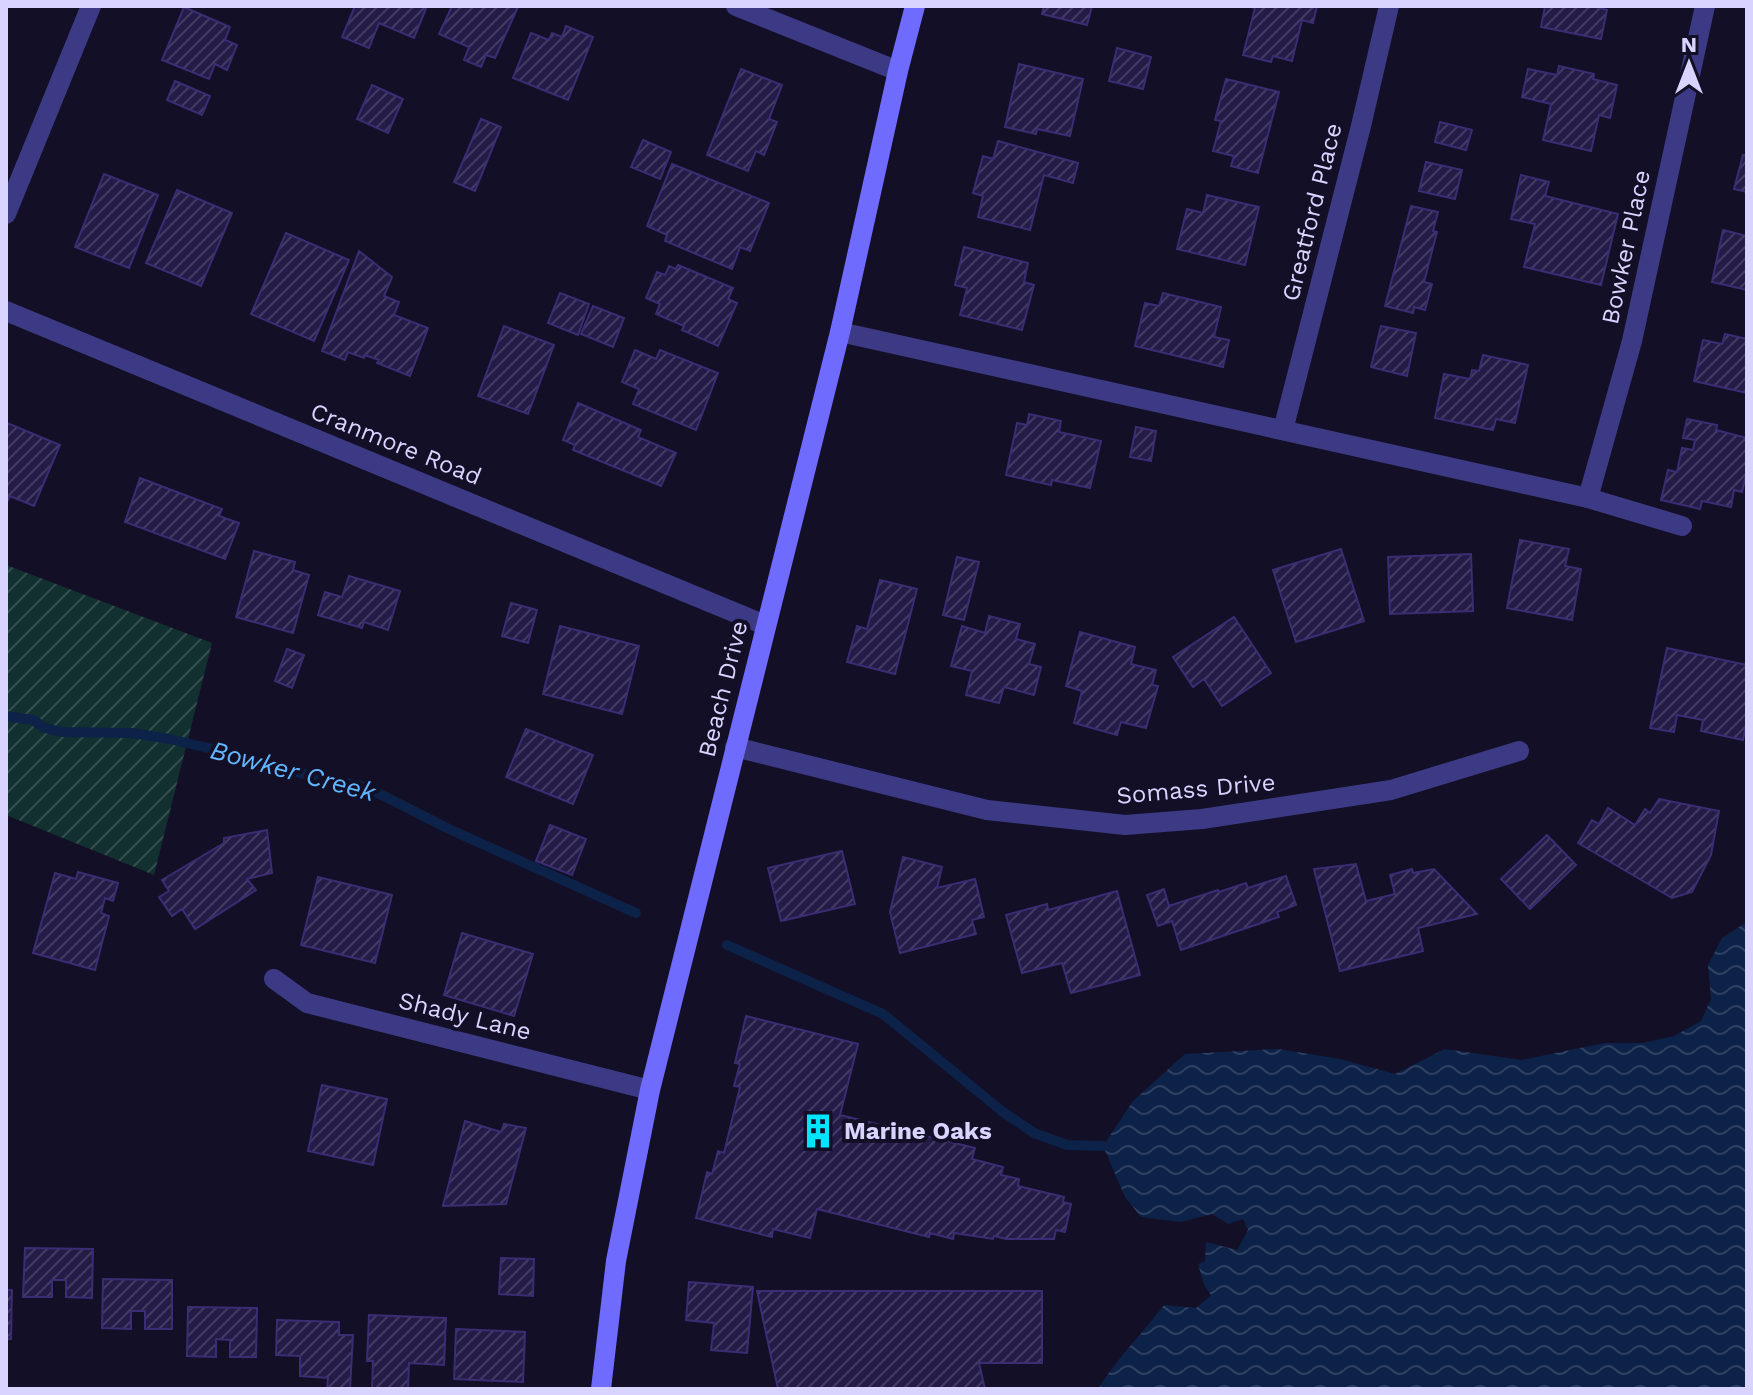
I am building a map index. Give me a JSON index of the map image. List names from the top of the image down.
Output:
{
  "streets": {
    "main road": ["Beach Drive"],
    "street": [
      "Greatford Place",
      "Bowker Place",
      "Cranmore Road",
      "Somass Drive",
      "Shady Lane"
    ]
  },
  "crossings": [
    ["Cranmore Road", "Beach Drive"],
    ["Beach Drive", "Somass Drive"],
    ["Beach Drive", "Shady Lane"]
  ],
  "water": ["Bowker Creek"],
  "places": {
    "building": ["Marine Oaks"]
  },
  "north": "top"
}
